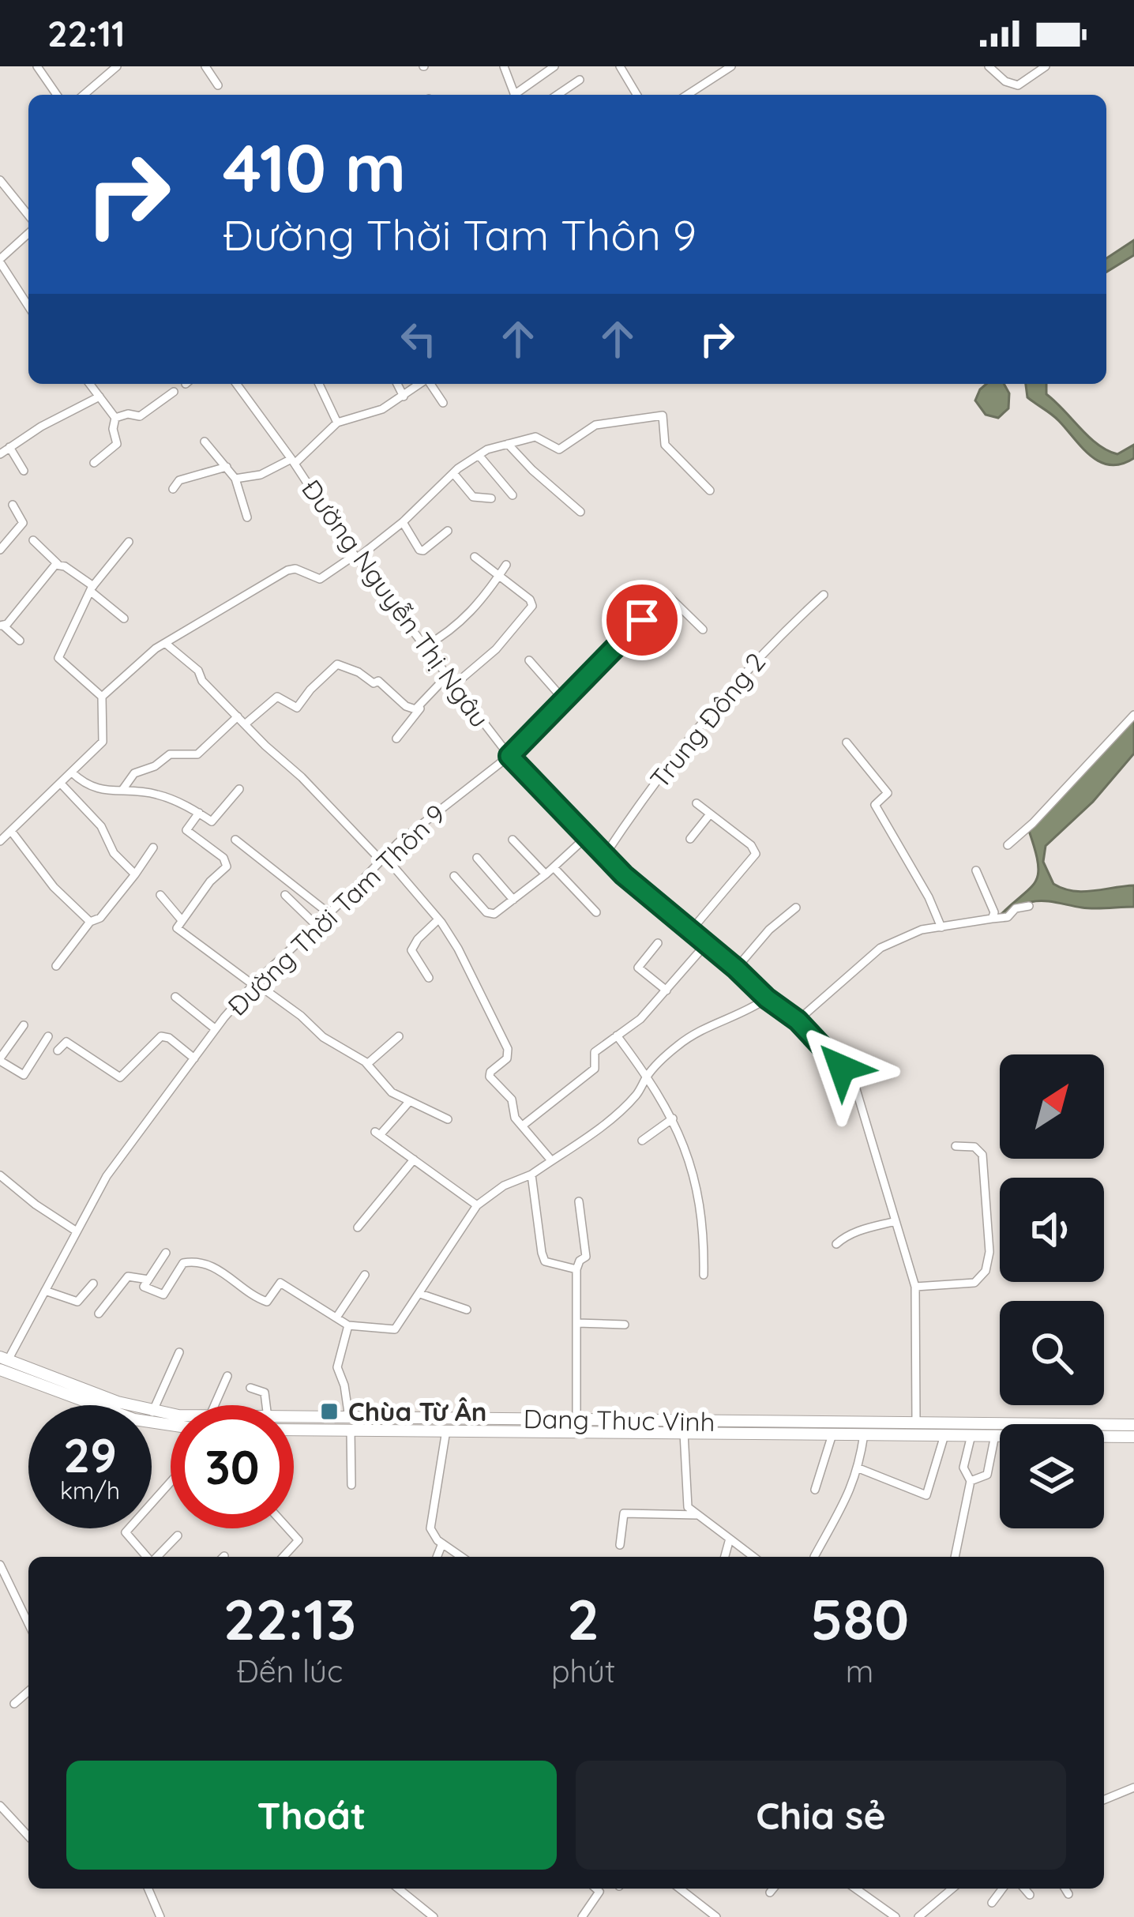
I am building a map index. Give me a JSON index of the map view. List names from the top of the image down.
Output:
{
  "streets": {
    "main road": ["Dang Thuc Vinh"],
    "street": ["Đường Nguyễn Thị Ngâu", "Trung Đông 2", "Đường Thời Tam Thôn 9"]
  },
  "crossings": [
    ["Đường Nguyễn Thị Ngâu", "Trung Đông 2"],
    ["Đường Nguyễn Thị Ngâu", "Đường Thời Tam Thôn 9"],
    ["Đường Nguyễn Thị Ngâu", "Dang Thuc Vinh"],
    ["Đường Thời Tam Thôn 9", "Dang Thuc Vinh"]
  ],
  "places": {
    "transit": ["Chùa Từ Ân"]
  },
  "north": "top right",
  "page": {
    "status": "22:11",
    "turn": ["410 m", "Đường Thời Tam Thôn 9"],
    "speed": "29 km/h",
    "limit": "30",
    "eta": [
      "22:13",
      "Đến lúc",
      "2",
      "phút",
      "580",
      "m"
    ],
    "buttons": ["Thoát", "Chia sẻ"]
  }
}
